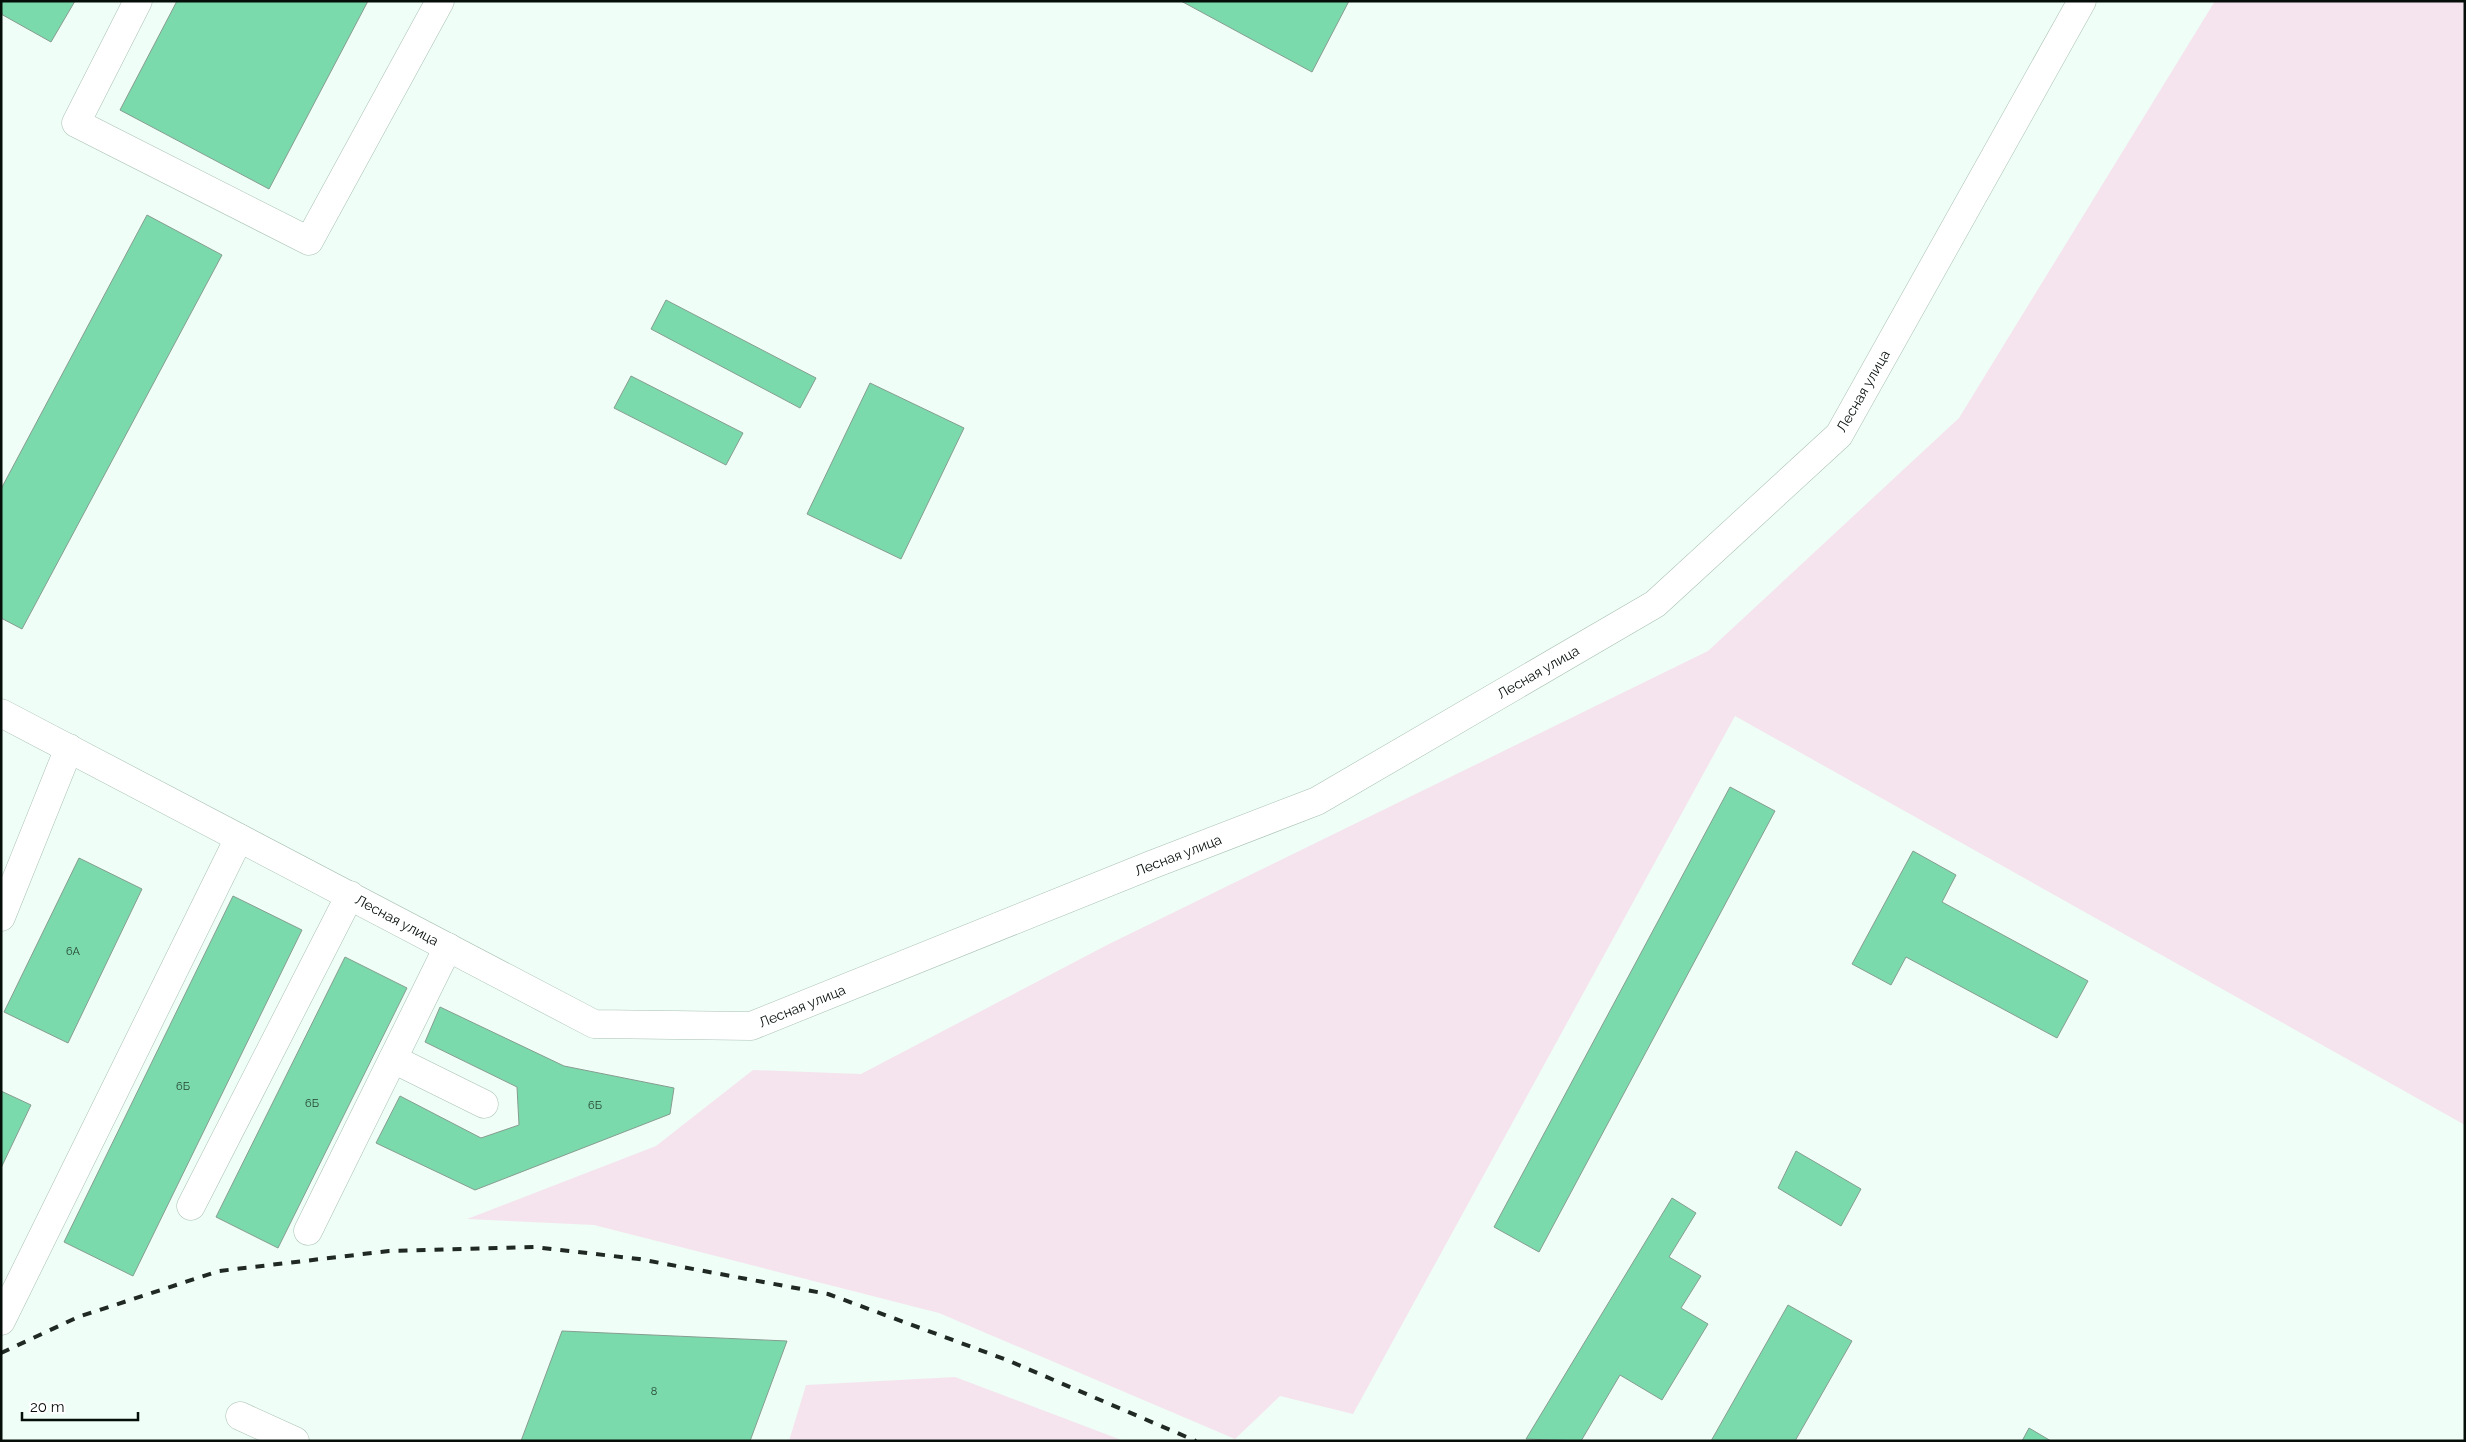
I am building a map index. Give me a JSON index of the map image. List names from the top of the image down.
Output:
{
  "streets": {
    "street": ["Лесная улица"]
  },
  "house_numbers": [
    "6А",
    "6Б",
    "6Б",
    "6Б",
    "8"
  ],
  "scale_bar": "20 m"
}
